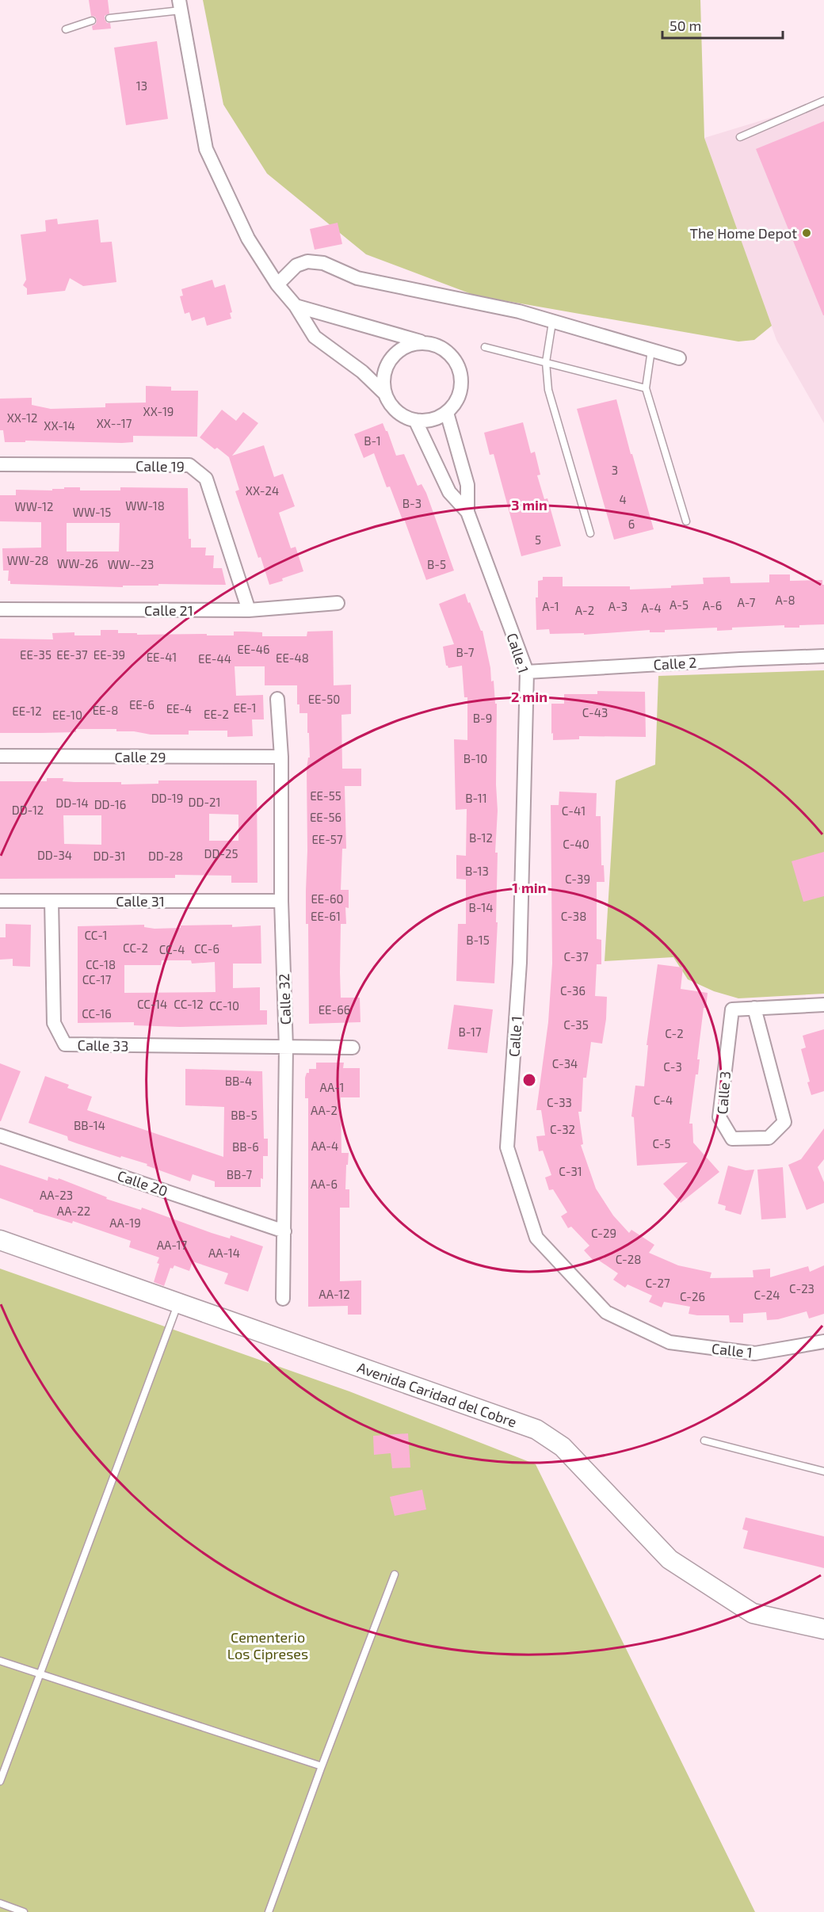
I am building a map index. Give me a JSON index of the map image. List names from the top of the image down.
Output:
{
  "streets": {
    "street": [
      "Calle 19",
      "Calle 21",
      "Calle 1",
      "Calle 2",
      "Calle 29",
      "Calle 31",
      "Calle 32",
      "Calle 33",
      "Calle 3",
      "Calle 20",
      "Avenida Caridad del Cobre"
    ]
  },
  "crossings": [
    ["Calle 19", "Calle 21"],
    ["Calle 1", "Calle 2"],
    ["Calle 29", "Calle 32"],
    ["Calle 31", "Calle 32"],
    ["Calle 31", "Calle 33"],
    ["Calle 32", "Calle 33"],
    ["Calle 32", "Calle 20"]
  ],
  "parks": ["Cementerio Los Cipreses"],
  "places": ["The Home Depot"],
  "house_numbers": [
    "13",
    "XX-19",
    "XX-12",
    "XX--17",
    "XX-14",
    "B-1",
    "3",
    "XX-24",
    "4",
    "B-3",
    "WW-18",
    "WW-12",
    "WW-15",
    "6",
    "5",
    "WW-28",
    "WW-26",
    "WW--23",
    "B-5",
    "A-8",
    "A-7",
    "A-5",
    "A-6",
    "A-1",
    "A-3",
    "A-4",
    "A-2",
    "EE-46",
    "B-7",
    "EE-35",
    "EE-37",
    "EE-39",
    "EE-41",
    "EE-48",
    "EE-44",
    "EE-50",
    "EE-6",
    "EE-1",
    "EE-4",
    "EE-8",
    "EE-12",
    "C-43",
    "EE-2",
    "EE-10",
    "B-9",
    "B-10",
    "EE-55",
    "DD-19",
    "B-11",
    "DD-21",
    "DD-14",
    "DD-16",
    "DD-12",
    "C-41",
    "EE-56",
    "B-12",
    "EE-57",
    "C-40",
    "DD-25",
    "DD-34",
    "DD-31",
    "DD-28",
    "B-13",
    "C-39",
    "EE-60",
    "B-14",
    "EE-61",
    "C-38",
    "CC-1",
    "B-15",
    "CC-2",
    "CC-6",
    "CC-4",
    "C-37",
    "CC-18",
    "CC-17",
    "C-36",
    "CC-14",
    "CC-12",
    "CC-10",
    "EE-66",
    "CC-16",
    "C-35",
    "B-17",
    "C-2",
    "C-34",
    "C-3",
    "BB-4",
    "AA-1",
    "C-4",
    "C-33",
    "AA-2",
    "BB-5",
    "BB-14",
    "C-32",
    "C-5",
    "AA-4",
    "BB-6",
    "C-31",
    "BB-7",
    "AA-6",
    "AA-23",
    "AA-22",
    "AA-19",
    "C-29",
    "AA-17",
    "AA-14",
    "C-28",
    "C-27",
    "C-23",
    "AA-12",
    "C-24",
    "C-26"
  ],
  "scale_bar": "50 m",
  "rings": ["3 min", "2 min", "1 min"]
}
